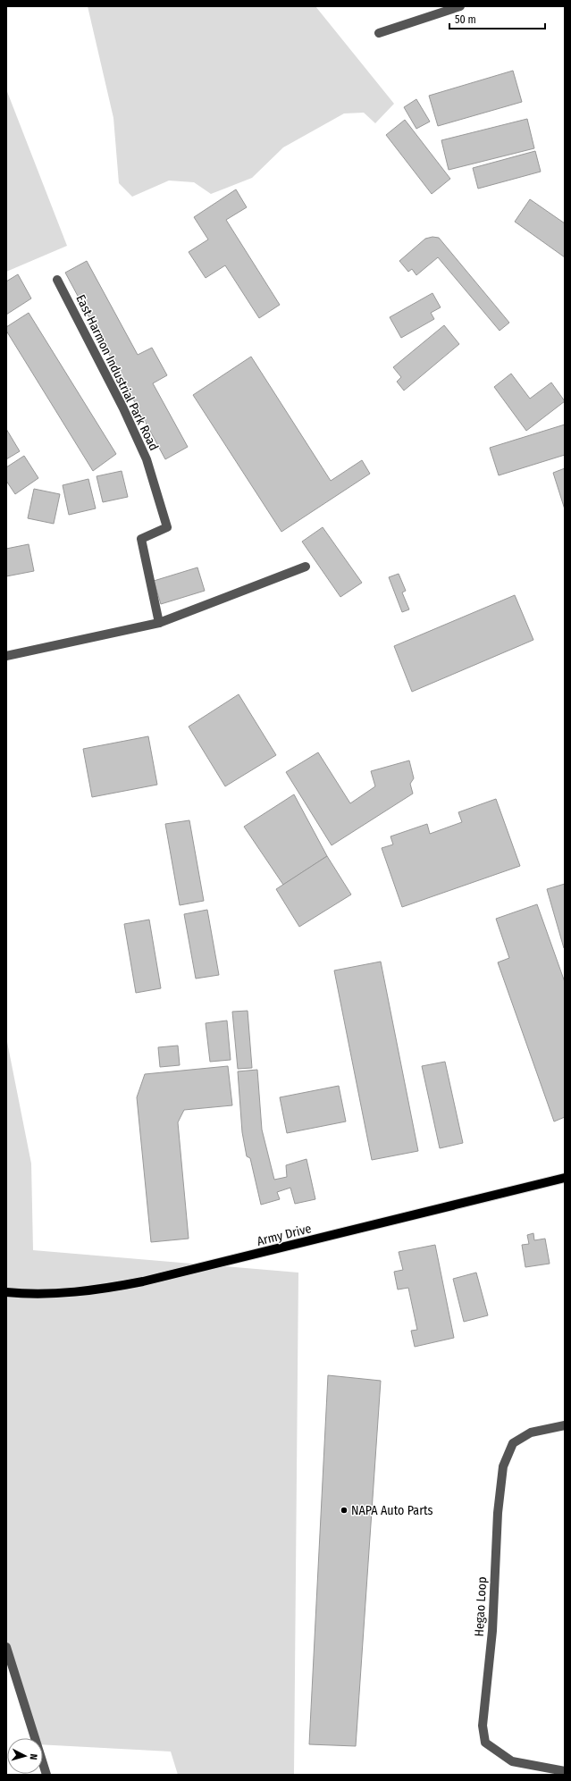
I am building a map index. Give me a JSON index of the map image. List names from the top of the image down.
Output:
{
  "streets": {
    "main road": ["Army Drive"],
    "street": ["East Harmon Industrial Park Road", "Hegao Loop"]
  },
  "places": ["NAPA Auto Parts"],
  "scale_bar": "50 m",
  "north": "right"
}
